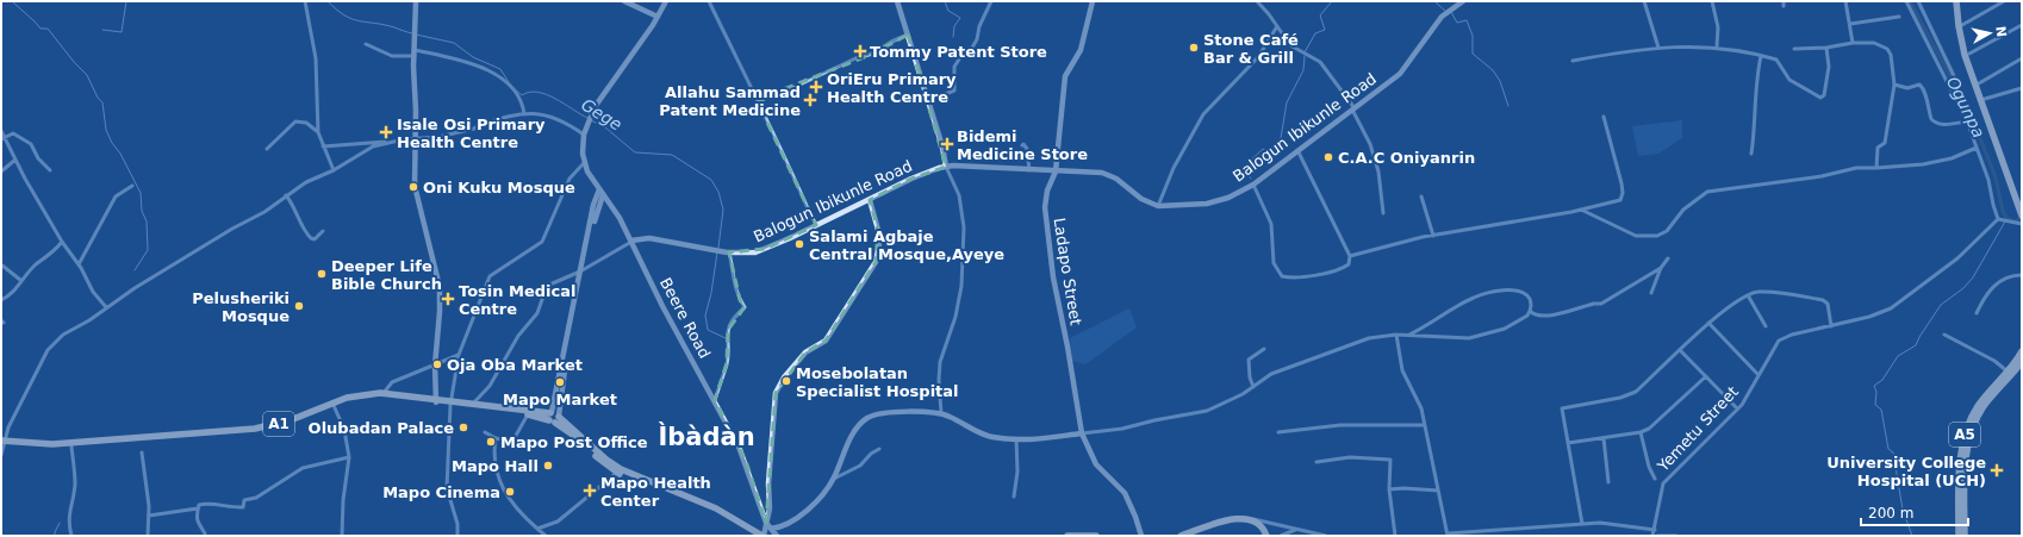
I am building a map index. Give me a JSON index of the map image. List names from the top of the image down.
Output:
{
  "streets": {
    "highway": ["A1", "A5"],
    "main road": ["Balogun Ibikunle Road", "Ladapo Street", "Beere Road"],
    "street": ["Yemetu Street"]
  },
  "crossings": [
    ["Balogun Ibikunle Road", "Ladapo Street"],
    ["Balogun Ibikunle Road", "Beere Road"]
  ],
  "districts": ["Ìbàdàn"],
  "water": ["Ogunpa", "Gege"],
  "places": {
    "other": [
      "Stone Café Bar & Grill",
      "C.A.C Oniyanrin",
      "Oni Kuku Mosque",
      "Salami Agbaje Central Mosque,Ayeye",
      "Deeper Life Bible Church",
      "Pelusheriki Mosque",
      "Oja Oba Market",
      "Mosebolatan Specialist Hospital",
      "Mapo Market",
      "Olubadan Palace",
      "Mapo Post Office",
      "Mapo Hall",
      "Mapo Cinema"
    ],
    "health": [
      "Tommy Patent Store",
      "OriEru Primary Health Centre",
      "Allahu Sammad Patent Medicine",
      "Isale Osi Primary Health Centre",
      "Bidemi Medicine Store",
      "Tosin Medical Centre",
      "University College Hospital (UCH)",
      "Mapo Health Center"
    ]
  },
  "scale_bar": "200 m",
  "north": "right"
}
